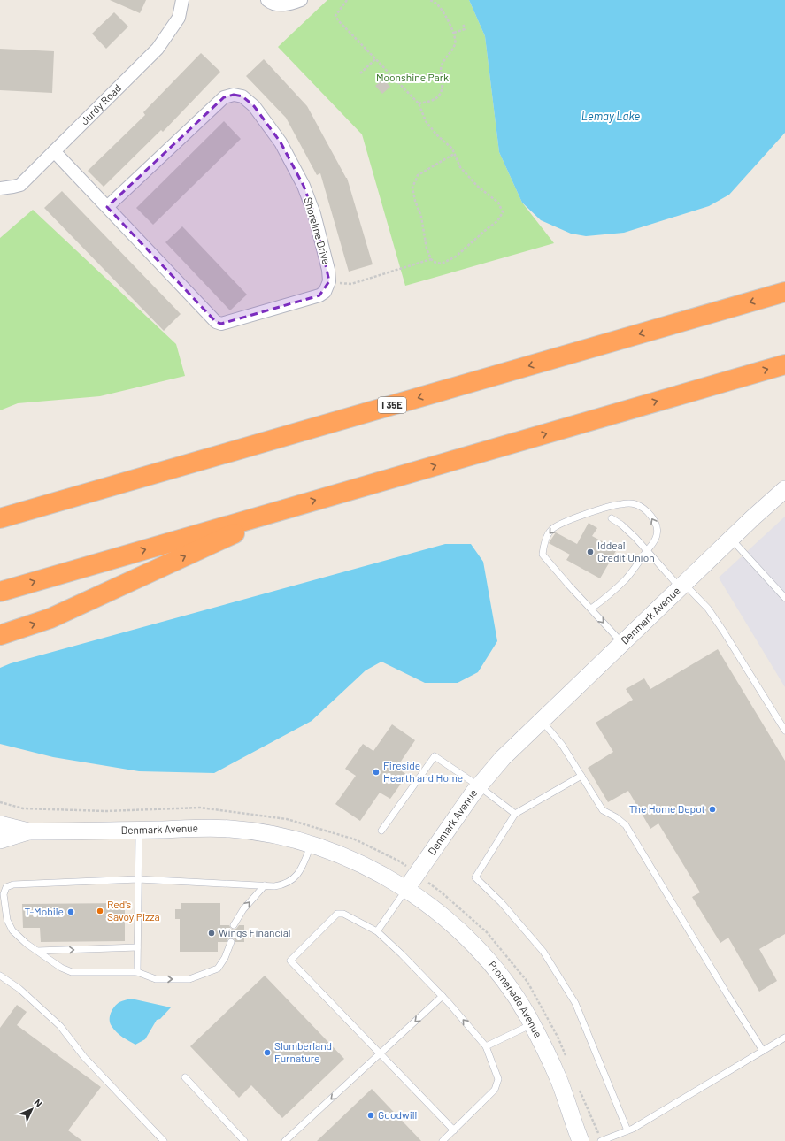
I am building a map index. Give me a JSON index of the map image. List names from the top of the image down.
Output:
{
  "streets": {
    "highway": ["I 35E"],
    "street": [
      "Jurdy Road",
      "Shoreline Drive",
      "Denmark Avenue",
      "Promenade Avenue"
    ]
  },
  "crossings": [
    ["Denmark Avenue", "Promenade Avenue"]
  ],
  "water": ["Lemay Lake"],
  "parks": ["Moonshine Park"],
  "places": [
    "Iddeal Credit Union",
    "Fireside Hearth and Home",
    "The Home Depot",
    "Red's Savoy Pizza",
    "T-Mobile",
    "Wings Financial",
    "Slumberland Furnature",
    "Goodwill"
  ],
  "north": "top right"
}
